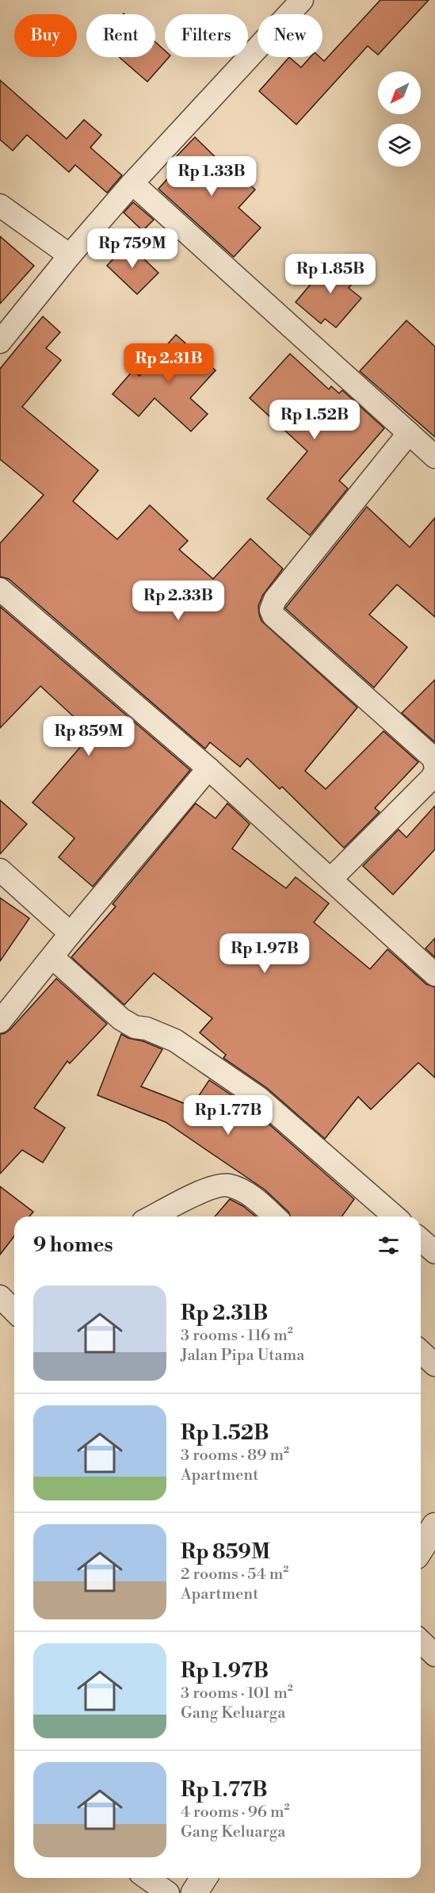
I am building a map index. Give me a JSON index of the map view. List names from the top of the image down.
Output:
{
  "north": "bottom left",
  "page": {
    "chip": [
      "Buy",
      "Rent",
      "Filters",
      "New"
    ],
    "price": [
      "Rp 1.33B",
      "Rp 759M",
      "Rp 1.85B",
      "Rp 2.31B",
      "Rp 1.52B",
      "Rp 2.33B",
      "Rp 859M",
      "Rp 1.97B",
      "Rp 1.77B"
    ],
    "heading": "9 homes",
    "list": [
      {
        "name": "Rp 2.31B",
        "note": "3 rooms · 116 m² · Jalan Pipa Utama"
      },
      {
        "name": "Rp 1.52B",
        "note": "3 rooms · 89 m² · Apartment"
      },
      {
        "name": "Rp 859M",
        "note": "2 rooms · 54 m² · Apartment"
      },
      {
        "name": "Rp 1.97B",
        "note": "3 rooms · 101 m² · Gang Keluarga"
      },
      {
        "name": "Rp 1.77B",
        "note": "4 rooms · 96 m² · Gang Keluarga"
      }
    ]
  }
}
